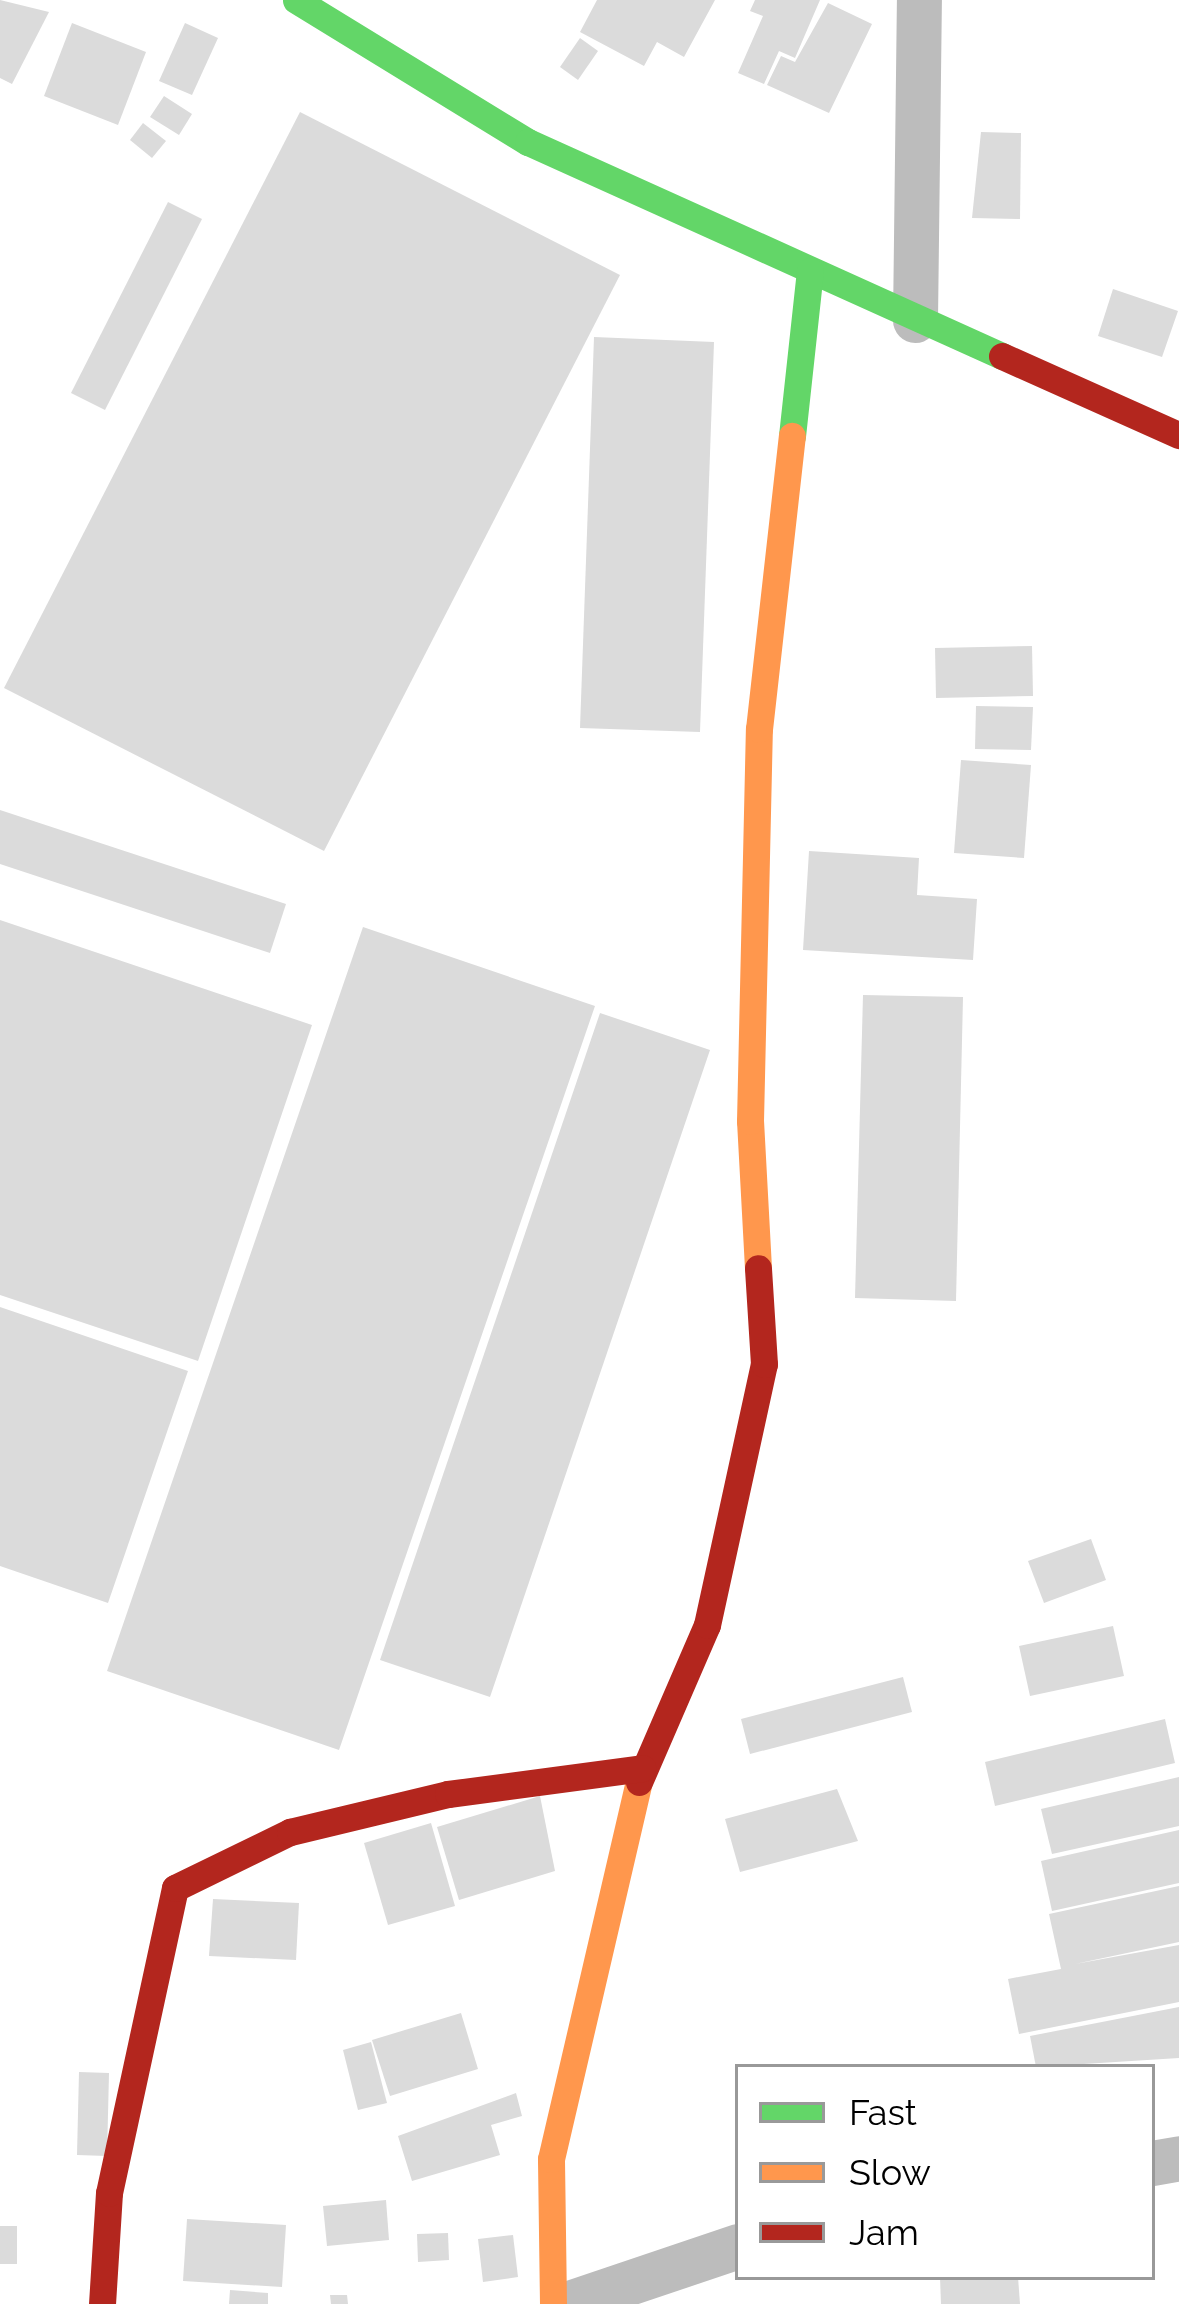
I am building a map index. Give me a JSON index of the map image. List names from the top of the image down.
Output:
{
  "legend": ["Fast", "Slow", "Jam"]
}
